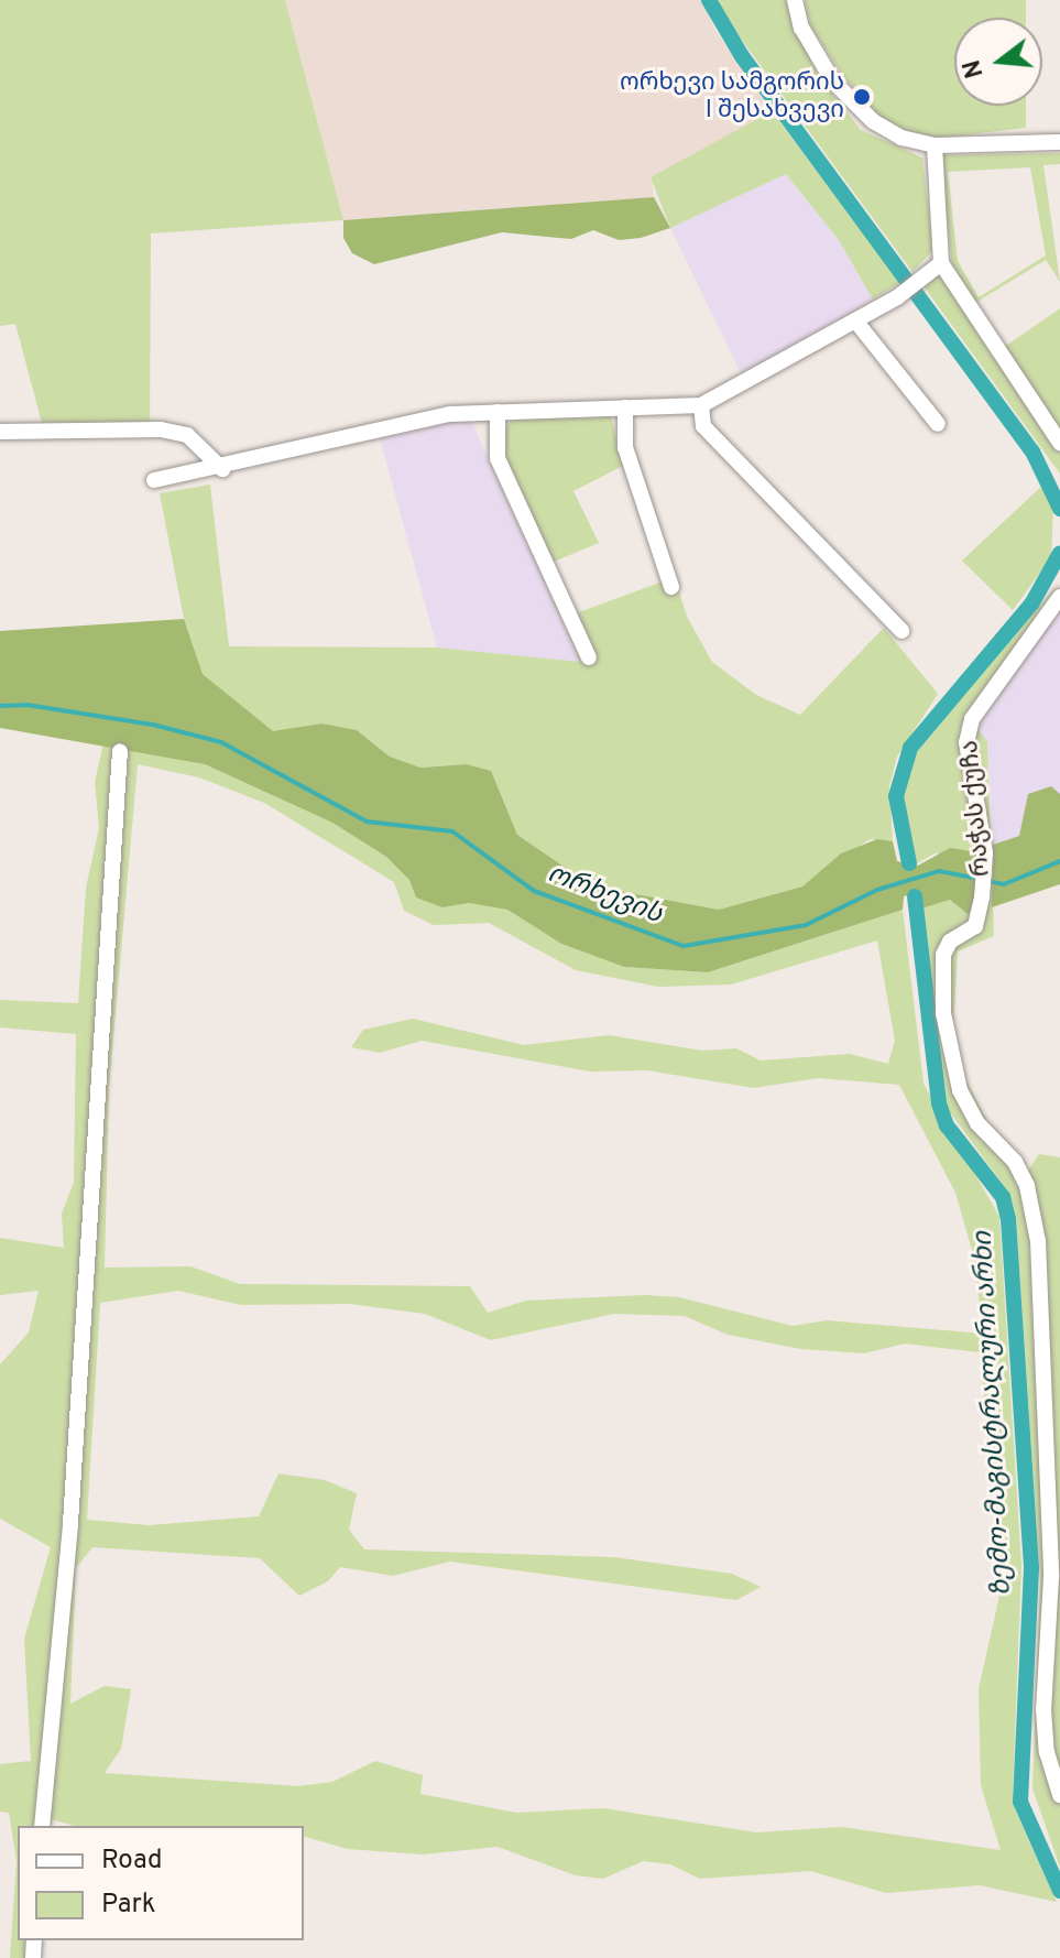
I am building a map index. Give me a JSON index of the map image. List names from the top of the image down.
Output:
{
  "streets": {
    "street": ["რაჭას ქუჩა"]
  },
  "water": ["ორხევის", "ზემო-მაგისტრალური არხი"],
  "places": ["ორხევი სამგორის I შესახვევი"],
  "legend": ["Road", "Park"],
  "north": "left"
}
